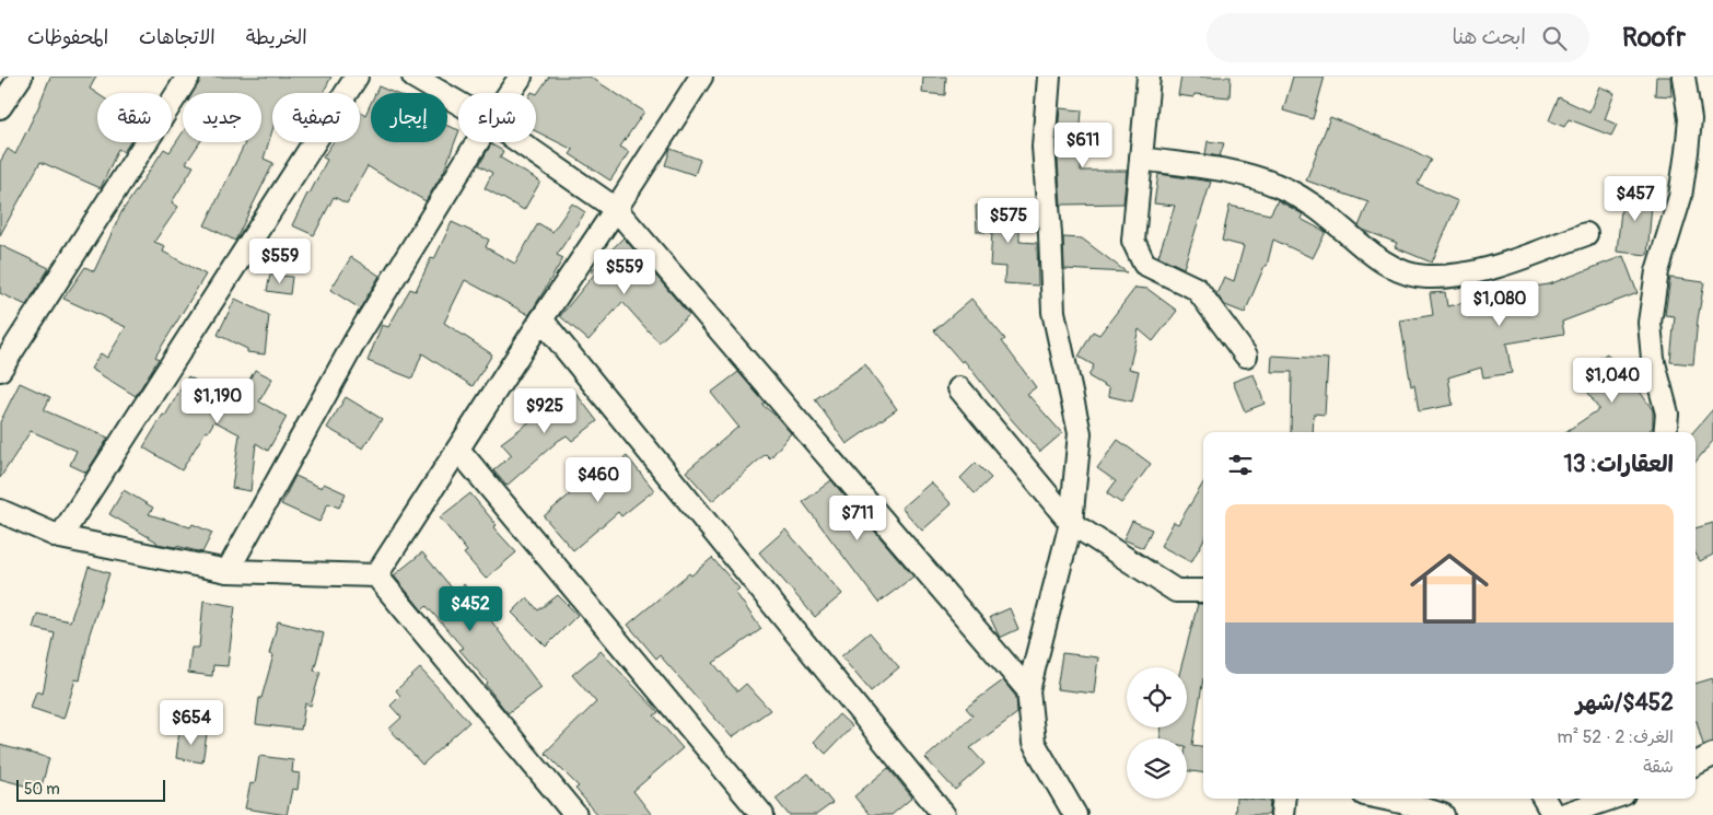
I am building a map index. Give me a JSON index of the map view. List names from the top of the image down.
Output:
{
  "scale_bar": "50 m",
  "page": {
    "header": "Roofr",
    "search": "ابحث هنا",
    "nav": ["الخريطة", "الاتجاهات", "المحفوظات"],
    "chip": [
      "شراء",
      "إيجار",
      "تصفية",
      "جديد",
      "شقة"
    ],
    "price": [
      "$611",
      "$457",
      "$575",
      "$559",
      "$559",
      "$1,080",
      "$1,040",
      "$1,190",
      "$925",
      "$460",
      "$711",
      "$452",
      "$654"
    ],
    "heading": "العقارات: 13",
    "list": [
      {
        "name": "$452/شهر",
        "note": "الغرف: 2 · 52 m² · شقة"
      }
    ],
    "scale": "50 m"
  }
}
